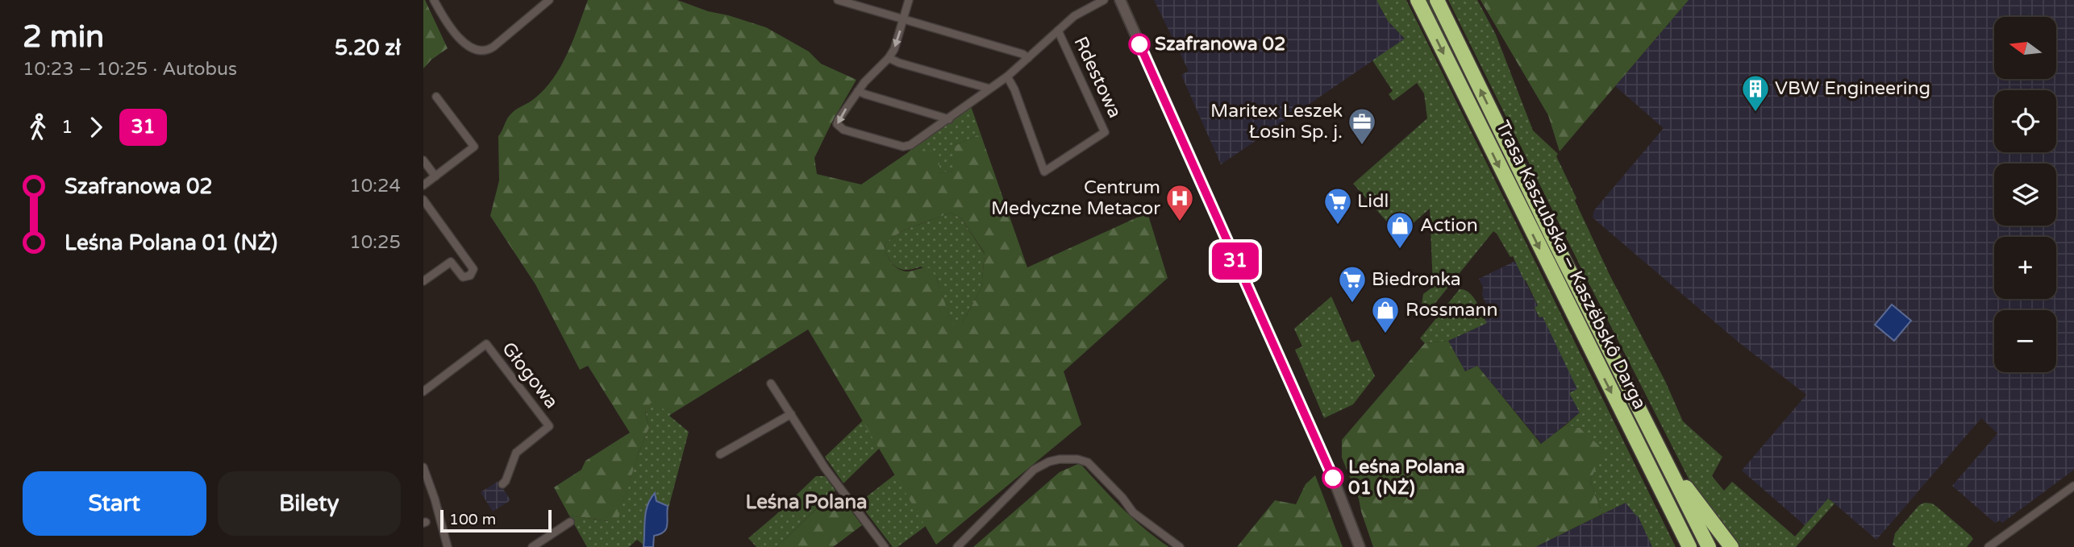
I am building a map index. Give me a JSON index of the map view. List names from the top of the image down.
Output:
{
  "streets": {
    "highway": ["Trasa Kaszubska – Kaszëbskô Darga"],
    "street": ["Rdestowa", "Głogowa"]
  },
  "districts": ["Leśna Polana"],
  "places": {
    "other": ["Szafranowa 02", "Leśna Polana 01 (NŻ)"],
    "building": ["VBW Engineering"],
    "office": ["Maritex Leszek Łosin Sp. j."],
    "hospital": ["Centrum Medyczne Metacor"],
    "supermarket": ["Lidl", "Biedronka"],
    "shop": ["Action", "Rossmann"]
  },
  "lines": ["bus line 31"],
  "scale_bar": "100 m",
  "north": "left",
  "page": {
    "heading": ["2 min", "10:23 – 10:25 · Autobus", "5.20 zł"],
    "on_map": "31",
    "map_buttons": ["+", "−"],
    "legs": ["1", "31"],
    "list": [
      {
        "name": "Szafranowa 02",
        "value": "10:24"
      },
      {
        "name": "Leśna Polana 01 (NŻ)",
        "value": "10:25"
      }
    ],
    "buttons": ["Start", "Bilety"],
    "scale": "100 m"
  }
}
